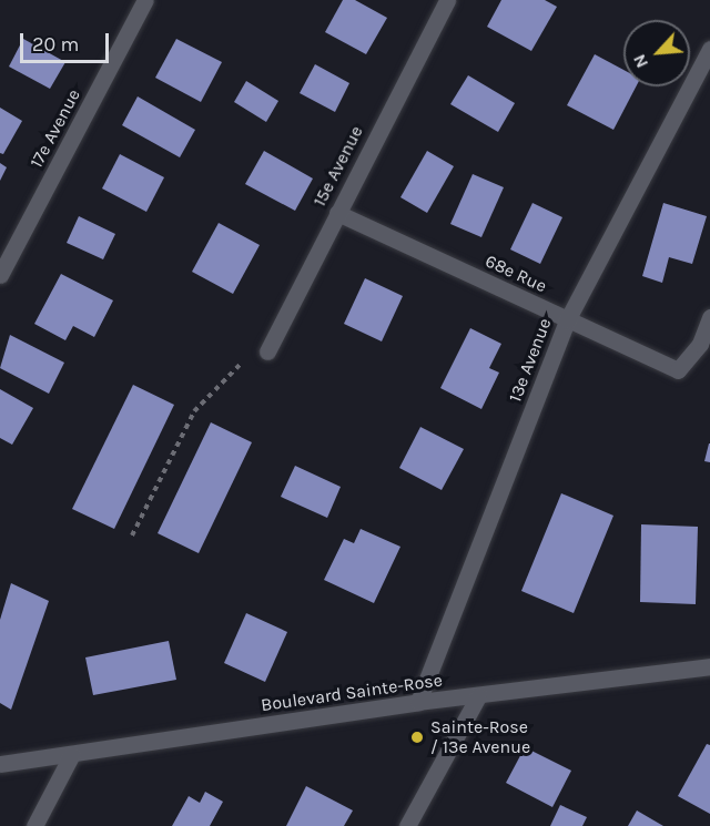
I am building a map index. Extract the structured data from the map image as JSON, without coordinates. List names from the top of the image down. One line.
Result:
{"streets":{"street":["17e Avenue","15e Avenue","68e Rue","13e Avenue","Boulevard Sainte-Rose"]},"crossings":[["15e Avenue","68e Rue"],["68e Rue","13e Avenue"],["13e Avenue","Boulevard Sainte-Rose"]],"places":["Sainte-Rose / 13e Avenue"],"scale_bar":"20 m","north":"bottom left"}
